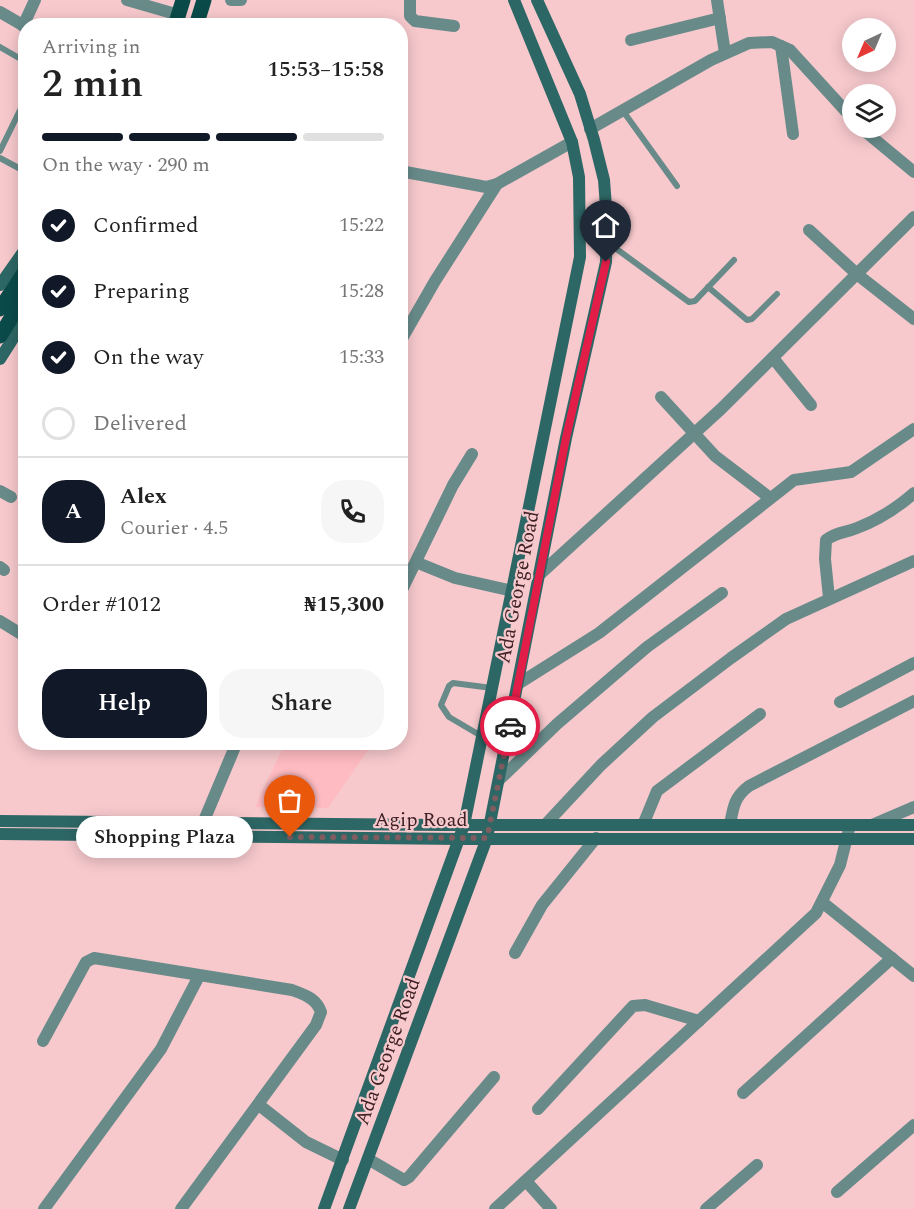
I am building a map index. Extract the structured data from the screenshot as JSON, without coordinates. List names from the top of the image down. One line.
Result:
{"streets":{"main road":["Ada George Road","Agip Road"]},"crossings":[["Ada George Road","Agip Road"]],"places":["Shopping Plaza"],"north":"bottom left","page":{"heading":["2 min","Arriving in","15:53–15:58"],"panel":["Alex","Courier · 4.5","Order #1012","₦15,300"],"bar":"On the way · 290 m","list":[["Confirmed","15:22"],["Preparing","15:28"],["On the way","15:33"],"Delivered"],"round":"A","buttons":["Help","Share"],"bubble":"Shopping Plaza"}}
